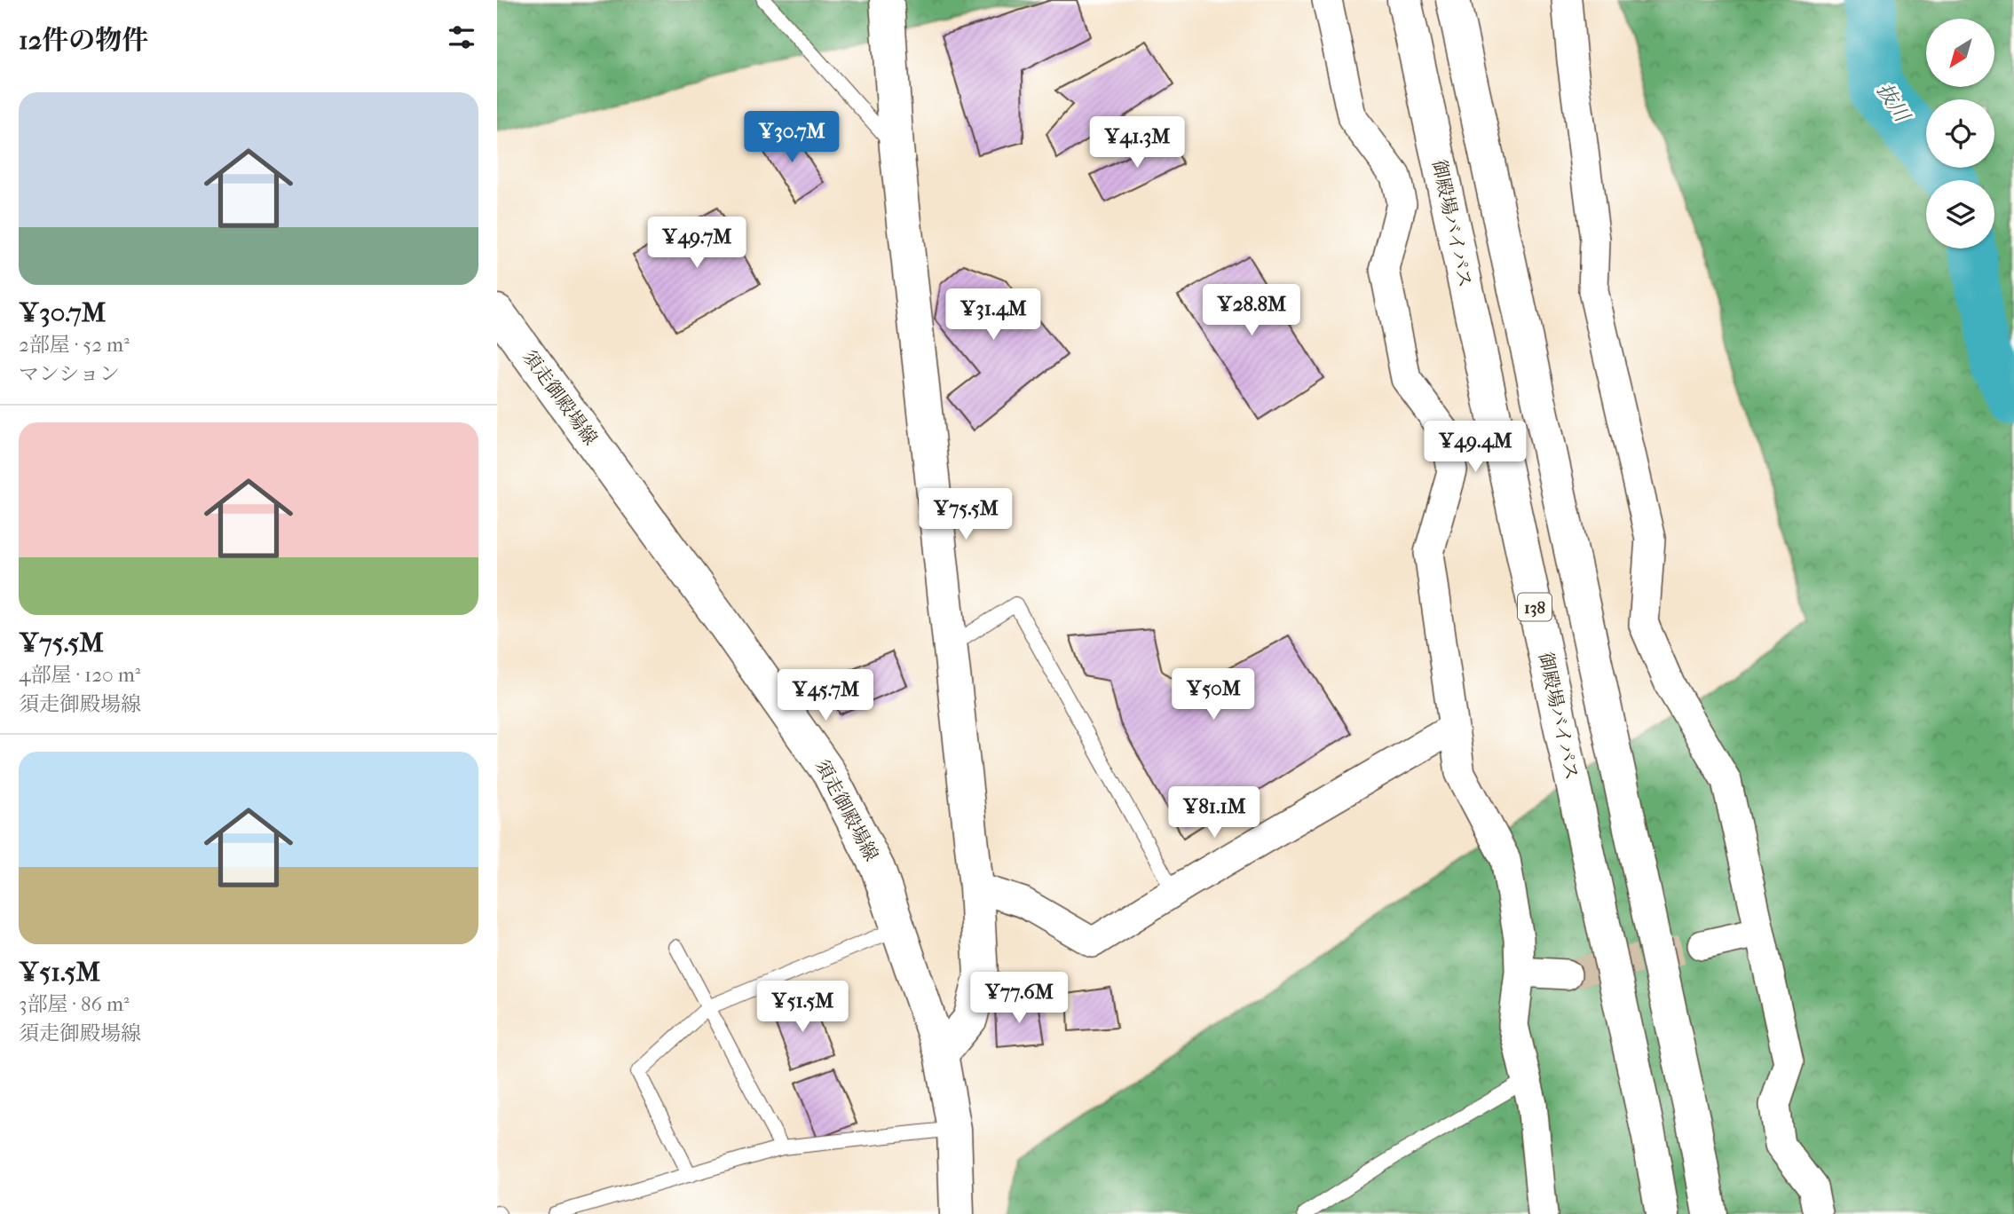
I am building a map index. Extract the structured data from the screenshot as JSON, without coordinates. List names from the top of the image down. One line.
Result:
{"streets":{"main road":["御殿場バイパス","須走御殿場線","138"]},"water":["抜川"],"north":"bottom left","page":{"heading":"12件の物件","list":[{"name":"¥30.7M","note":"2部屋 · 52 m² · マンション"},{"name":"¥75.5M","note":"4部屋 · 120 m² · 須走御殿場線"},{"name":"¥51.5M","note":"3部屋 · 86 m² · 須走御殿場線"}],"price":["¥30.7M","¥41.3M","¥49.7M","¥28.8M","¥31.4M","¥49.4M","¥75.5M","¥50M","¥45.7M","¥81.1M","¥77.6M","¥51.5M"]}}
